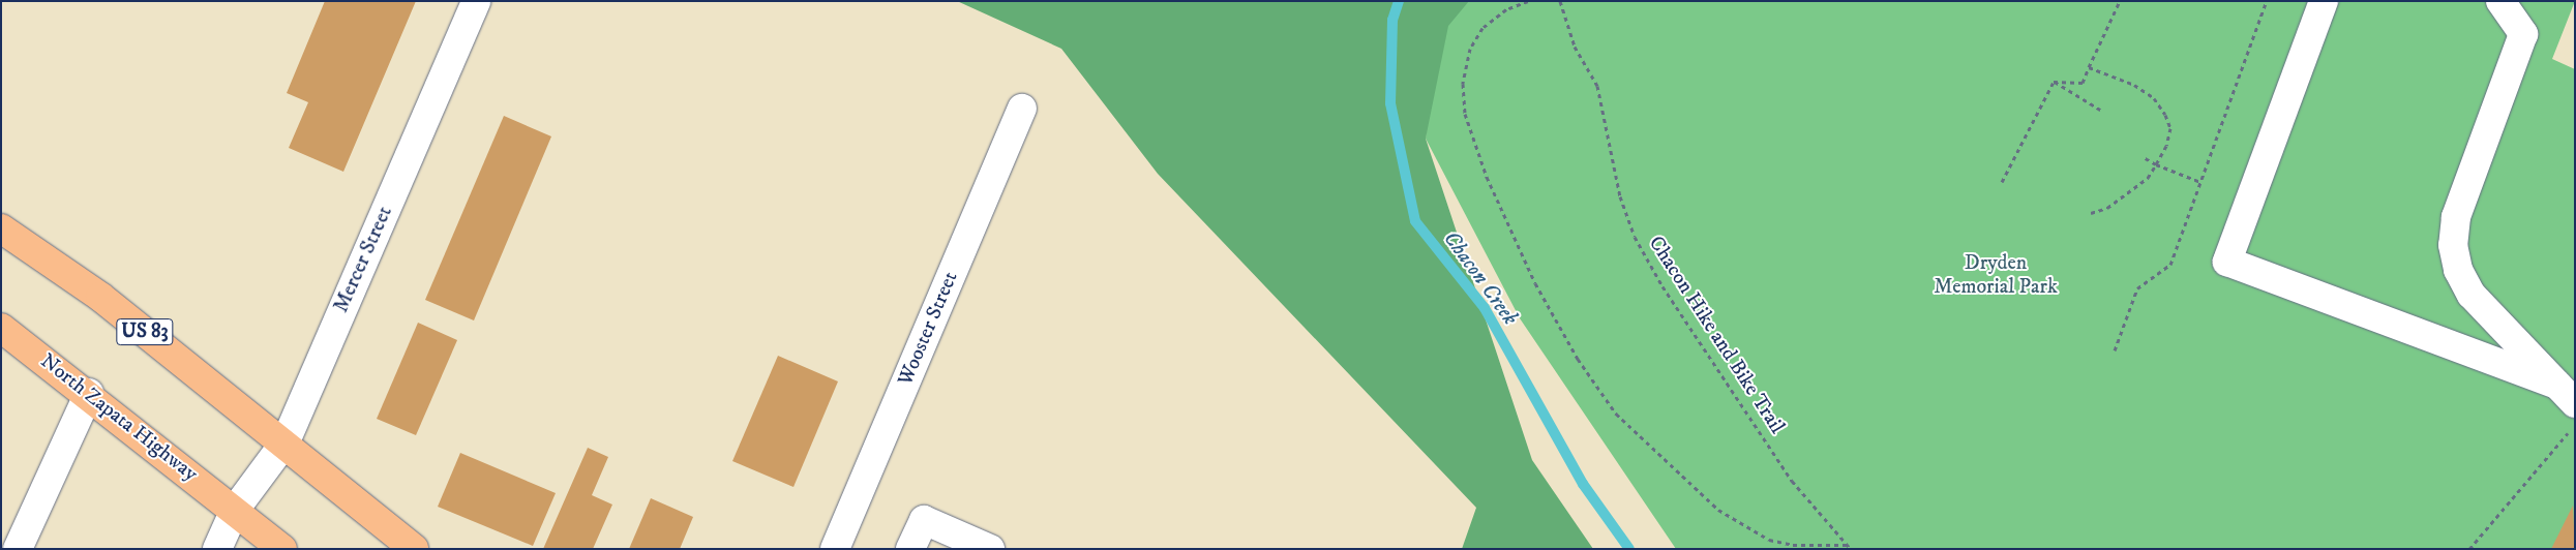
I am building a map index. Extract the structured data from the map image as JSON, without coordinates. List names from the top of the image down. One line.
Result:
{"streets":{"main road":["US 83","North Zapata Highway"],"street":["Mercer Street","Wooster Street"],"path":["Chacon Hike and Bike Trail"]},"crossings":[["Mercer Street","US 83"],["Mercer Street","North Zapata Highway"]],"water":["Chacon Creek"],"parks":["Dryden Memorial Park"]}
